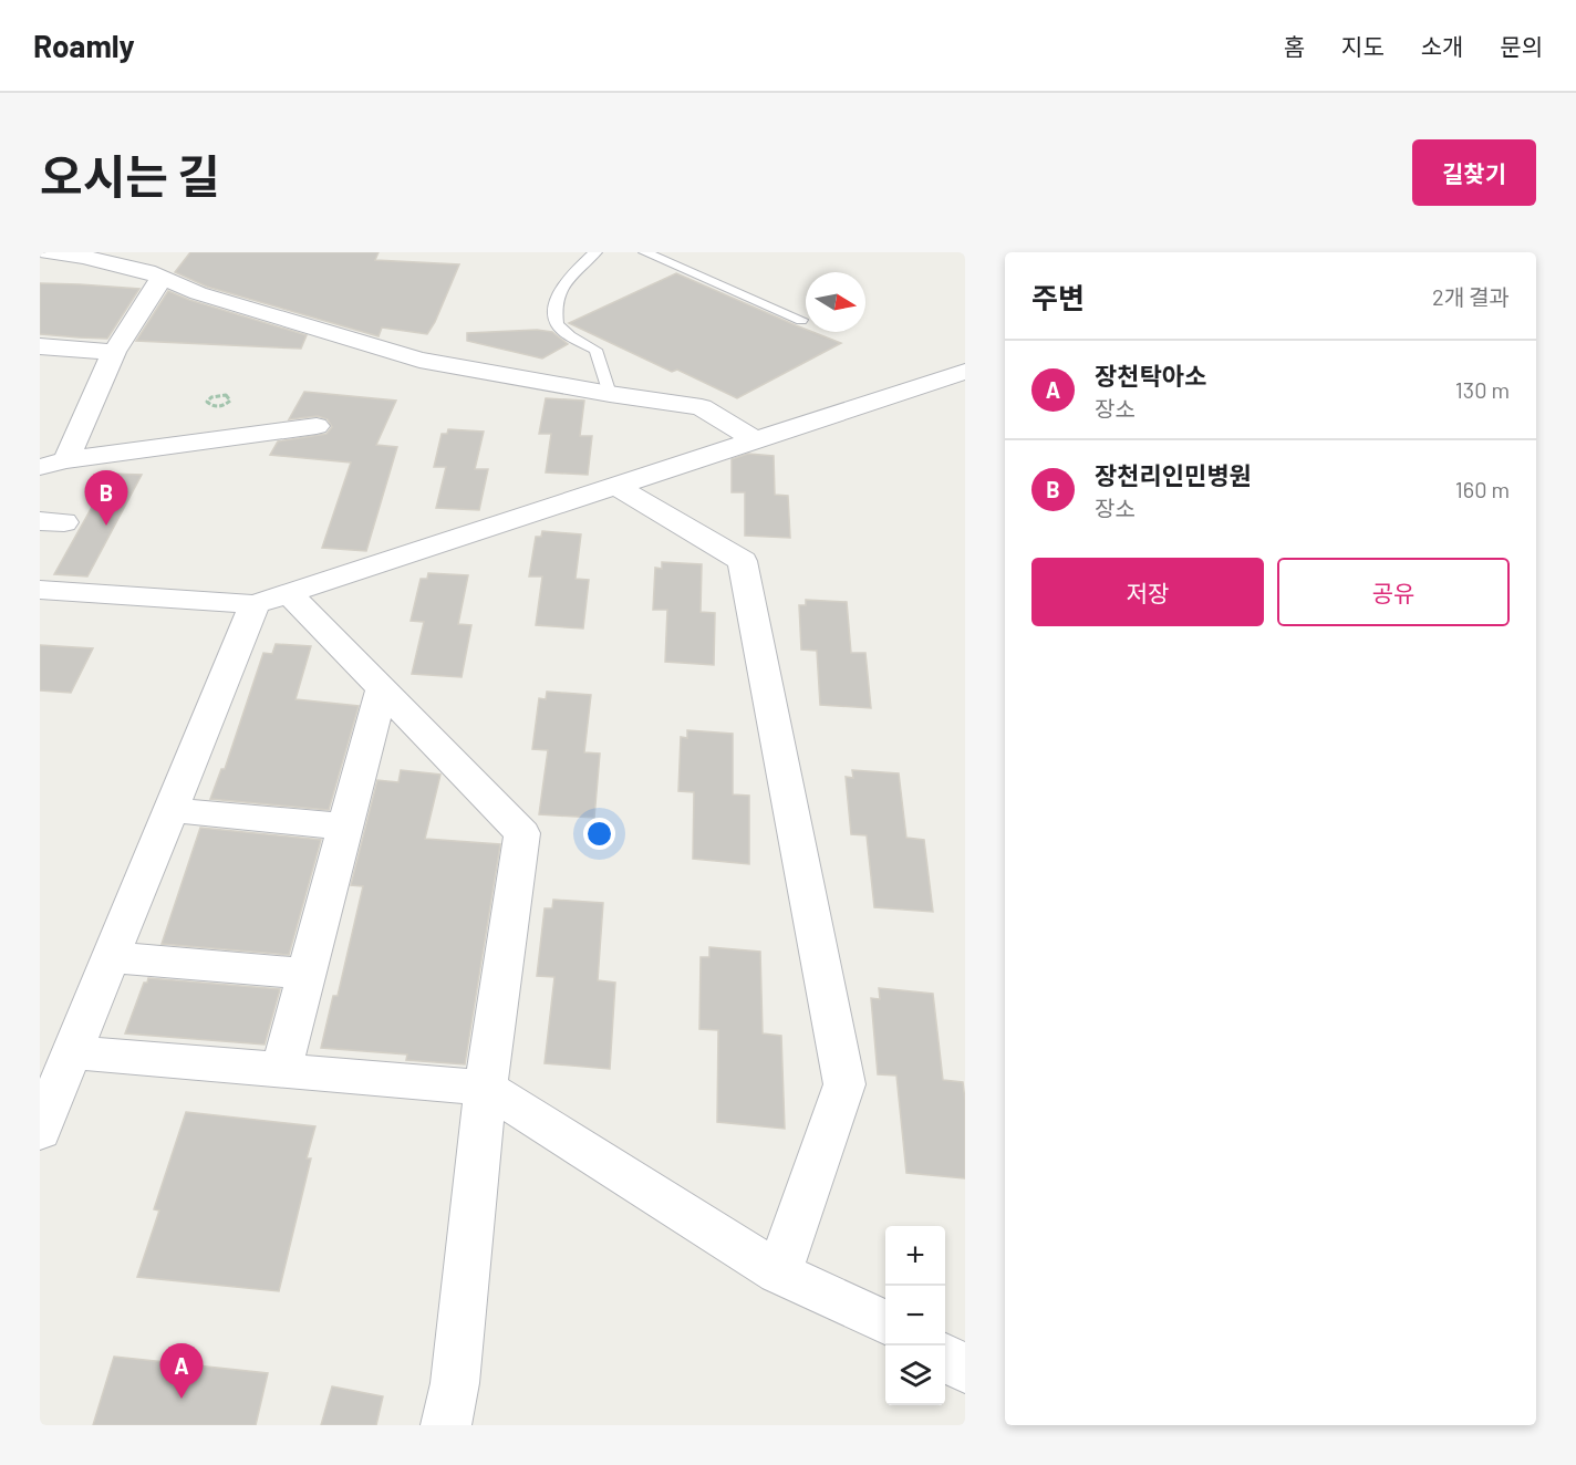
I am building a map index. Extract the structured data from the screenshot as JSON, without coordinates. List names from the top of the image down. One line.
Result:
{"north":"right","page":{"header":"Roamly","nav":["홈","지도","소개","문의"],"title":"오시는 길","buttons":["길찾기",["저장","공유"]],"heading":["주변","2개 결과"],"list":[{"mark":"A","name":"장천탁아소","note":"장소","value":"130 m"},{"mark":"B","name":"장천리인민병원","note":"장소","value":"160 m"}],"pins":["B","A"],"map_buttons":["+","−"]}}
